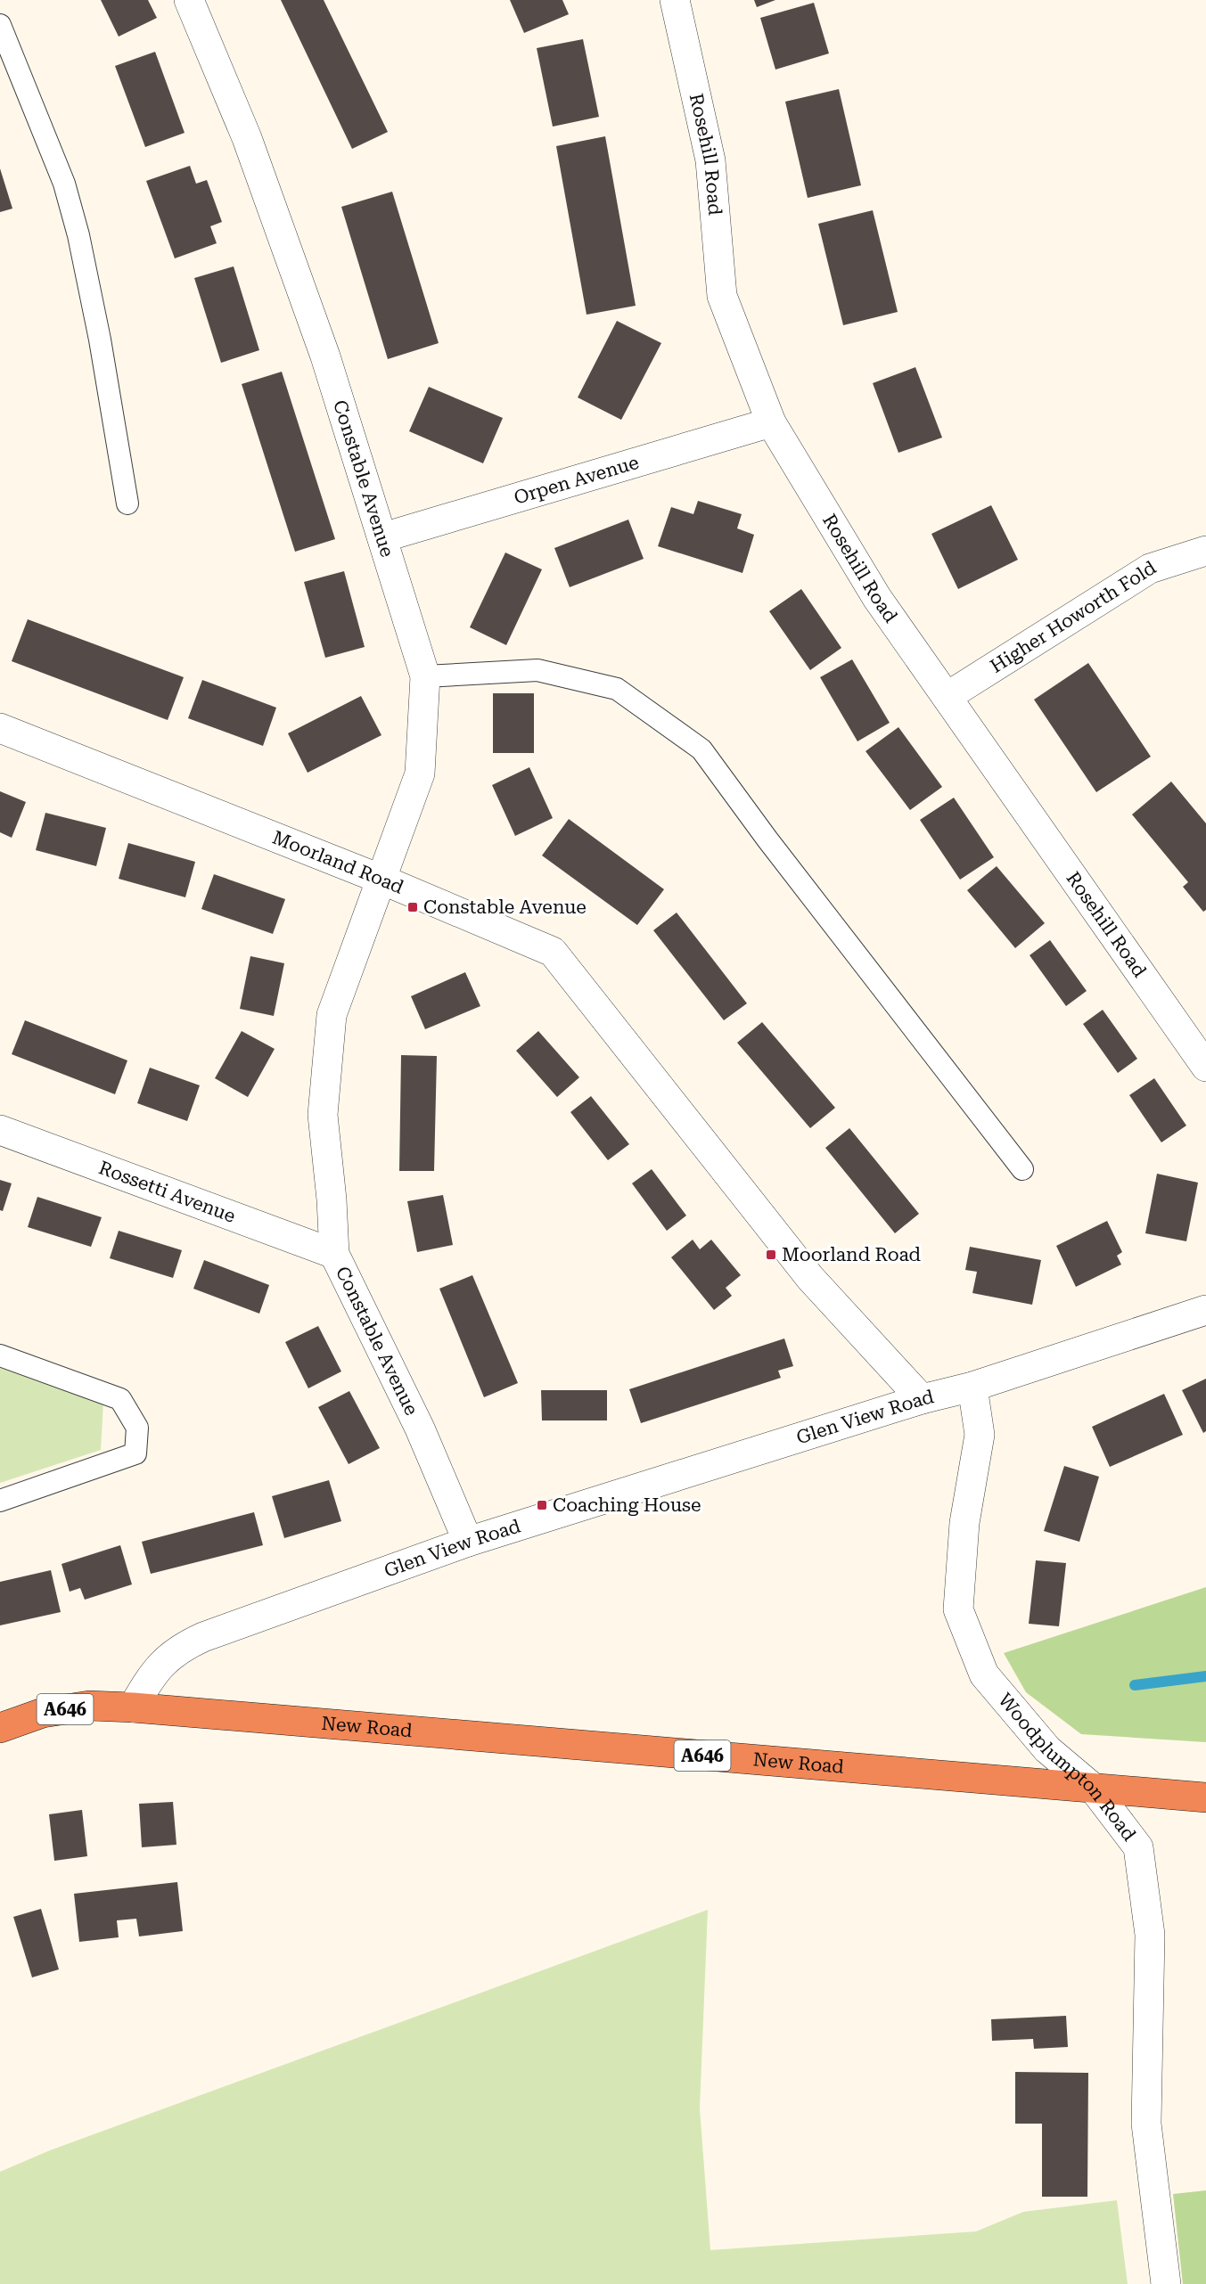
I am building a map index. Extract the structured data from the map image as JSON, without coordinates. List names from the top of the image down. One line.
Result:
{"streets":{"highway":["A646","New Road"],"street":["Rosehill Road","Constable Avenue","Orpen Avenue","Higher Howorth Fold","Moorland Road","Rossetti Avenue","Glen View Road","Woodplumpton Road"]},"crossings":[["Rosehill Road","Orpen Avenue"],["Rosehill Road","Higher Howorth Fold"],["Constable Avenue","Orpen Avenue"],["Constable Avenue","Moorland Road"],["Constable Avenue","Rossetti Avenue"],["Constable Avenue","Glen View Road"],["Moorland Road","Glen View Road"],["Glen View Road","A646"],["Glen View Road","New Road"],["Glen View Road","Woodplumpton Road"],["A646","New Road"],["New Road","Woodplumpton Road"]],"places":{"transit":["Constable Avenue","Moorland Road","Coaching House"]}}
